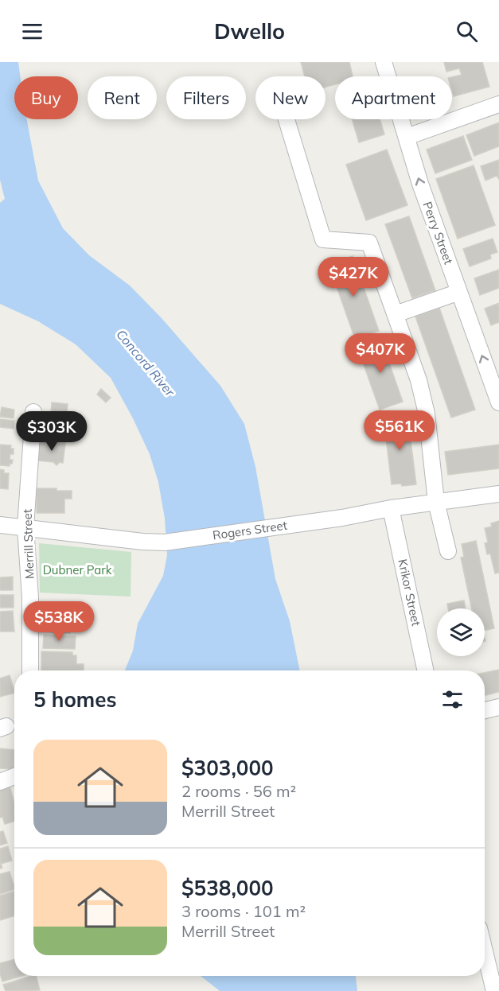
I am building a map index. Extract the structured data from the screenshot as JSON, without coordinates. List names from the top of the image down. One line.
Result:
{"streets":{"street":["Perry Street","Rogers Street","Merrill Street","Krikor Street"]},"crossings":[["Rogers Street","Merrill Street"],["Rogers Street","Krikor Street"]],"water":["Concord River"],"parks":["Dubner Park"],"page":{"header":"Dwello","chip":["Buy","Rent","Filters","New","Apartment"],"price":["$427K","$407K","$561K","$303K","$538K"],"heading":"5 homes","list":[{"name":"$303,000","note":"2 rooms · 56 m² · Merrill Street"},{"name":"$538,000","note":"3 rooms · 101 m² · Merrill Street"}]}}
